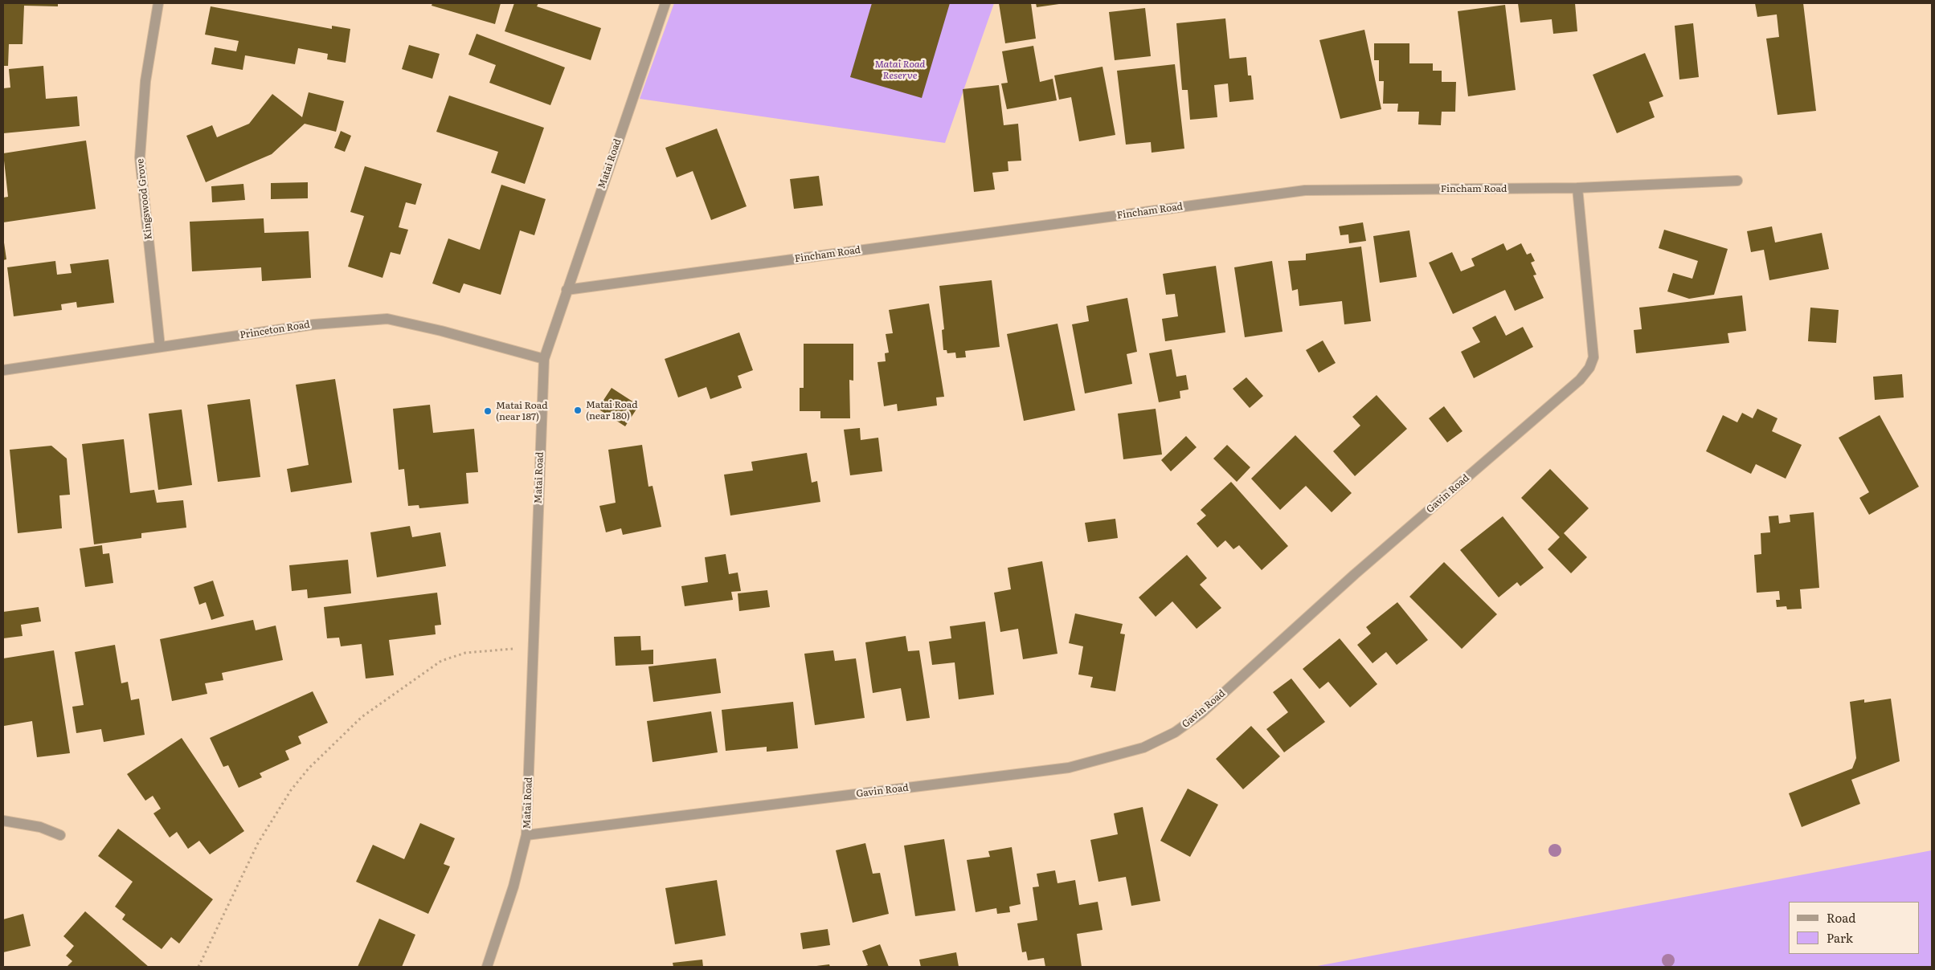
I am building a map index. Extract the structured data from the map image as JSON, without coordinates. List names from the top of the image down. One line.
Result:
{"streets":{"street":["Matai Road","Fincham Road","Kingswood Grove","Princeton Road","Gavin Road"]},"crossings":[["Matai Road","Fincham Road"],["Matai Road","Princeton Road"],["Matai Road","Gavin Road"],["Fincham Road","Gavin Road"],["Kingswood Grove","Princeton Road"]],"parks":["Matai Road Reserve"],"places":["Matai Road (near 180)","Matai Road (near 187)"],"legend":["Road","Park"]}
